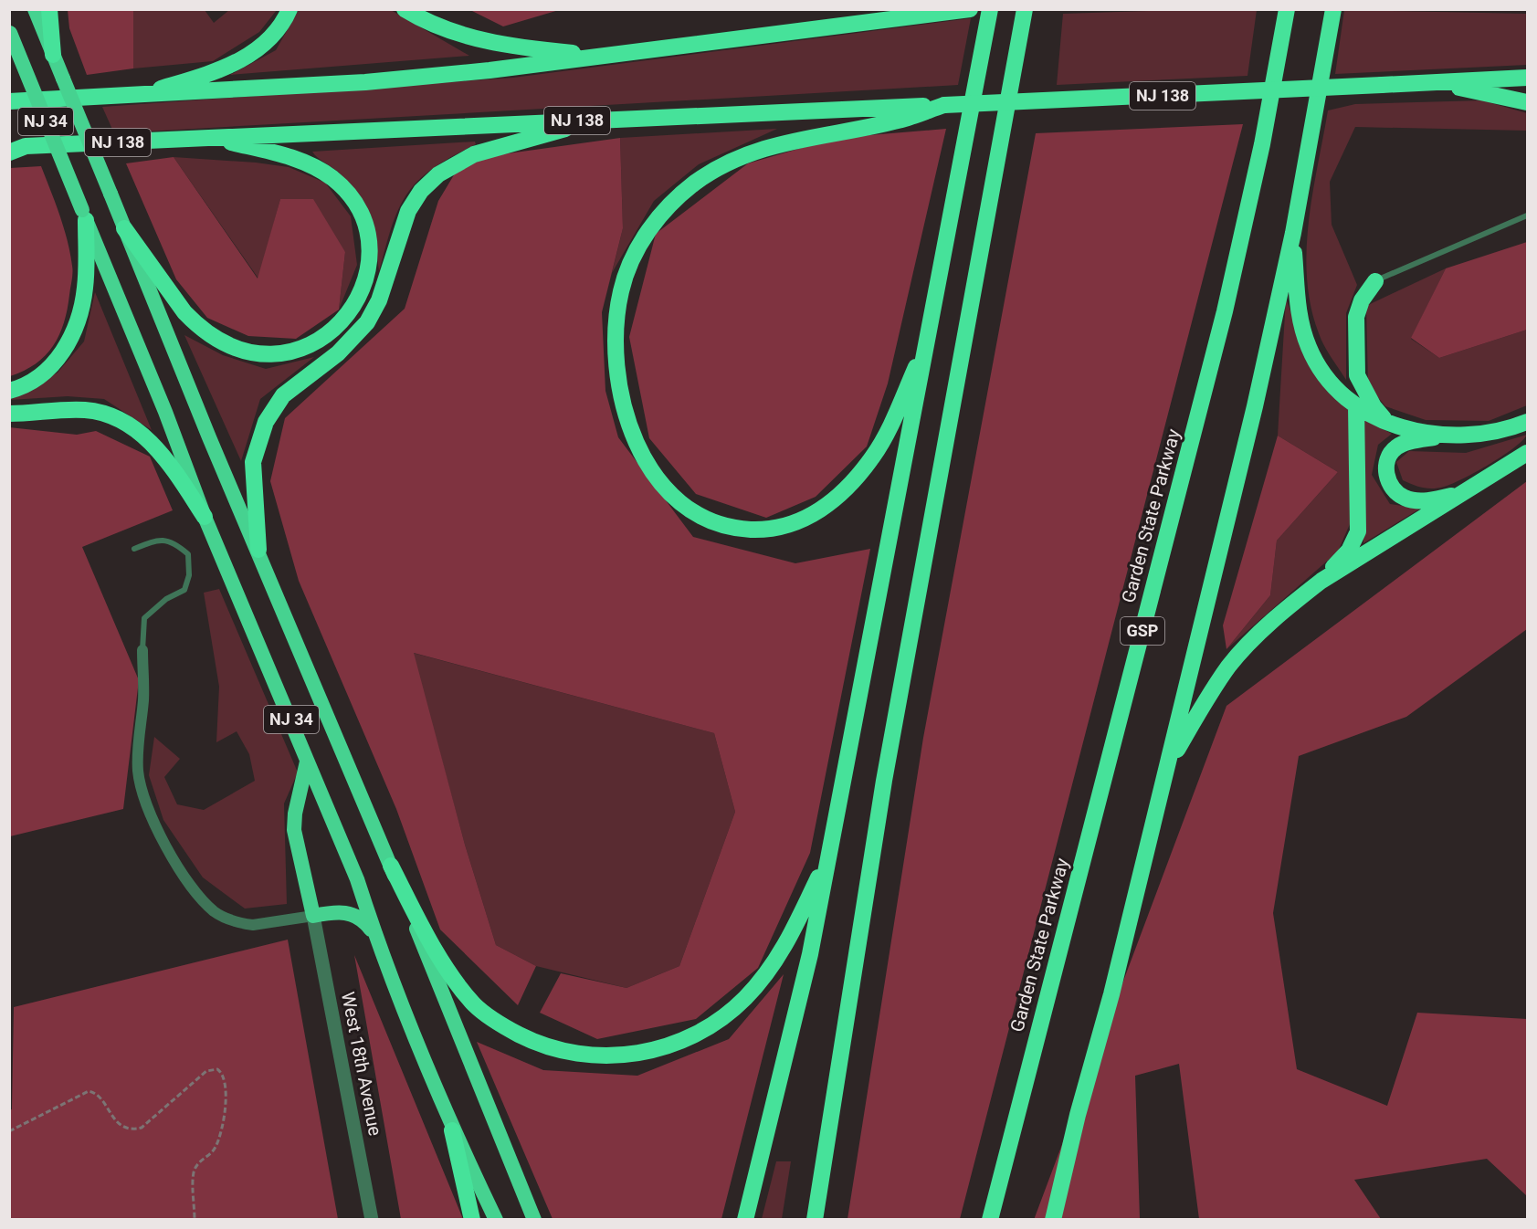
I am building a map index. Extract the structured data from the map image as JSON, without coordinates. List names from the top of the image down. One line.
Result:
{"streets":{"highway":["NJ 138","NJ 34","Garden State Parkway","GSP"],"street":["West 18th Avenue"]}}
